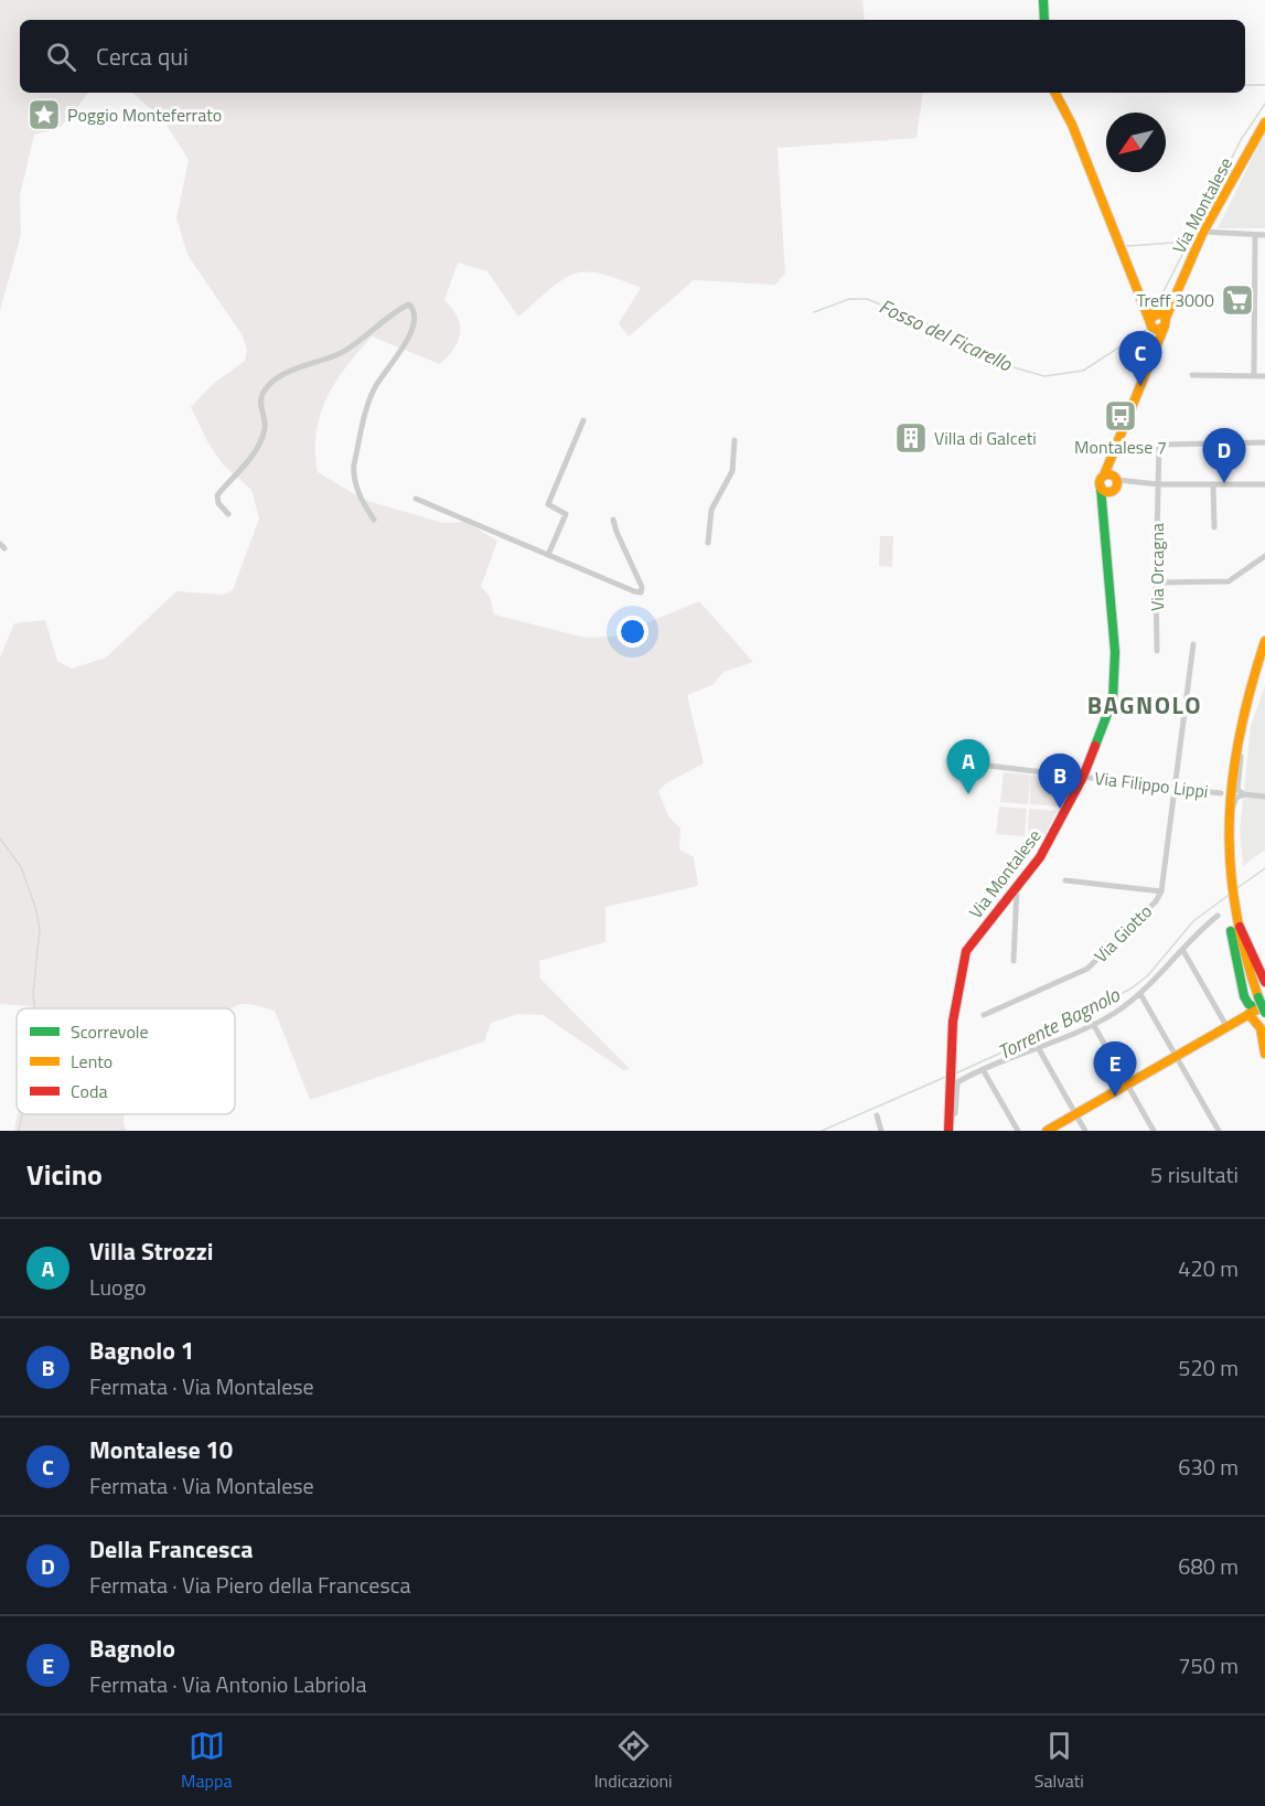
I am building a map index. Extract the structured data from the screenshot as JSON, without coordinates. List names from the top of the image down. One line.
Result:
{"streets":{"street":["Via Montalese","Via Orcagna","Via Filippo Lippi","Via Giotto"]},"crossings":[["Via Montalese","Via Filippo Lippi"],["Via Filippo Lippi","Via Giotto"]],"districts":["BAGNOLO"],"water":["Fosso del Ficarello","Torrente Bagnolo"],"places":{"place":["Poggio Monteferrato"],"supermarket":["Treff 3000"],"bus stop":["Montalese 7"],"building":["Villa di Galceti"]},"legend":["Scorrevole","Lento","Coda"],"north":"bottom left","page":{"search":"Cerca qui","pins":["C","D","A","B","E"],"heading":["Vicino","5 risultati"],"list":[{"mark":"A","name":"Villa Strozzi","note":"Luogo","value":"420 m"},{"mark":"B","name":"Bagnolo 1","note":"Fermata · Via Montalese","value":"520 m"},{"mark":"C","name":"Montalese 10","note":"Fermata · Via Montalese","value":"630 m"},{"mark":"D","name":"Della Francesca","note":"Fermata · Via Piero della Francesca","value":"680 m"},{"mark":"E","name":"Bagnolo","note":"Fermata · Via Antonio Labriola","value":"750 m"}],"nav":["Mappa","Indicazioni","Salvati"]}}
